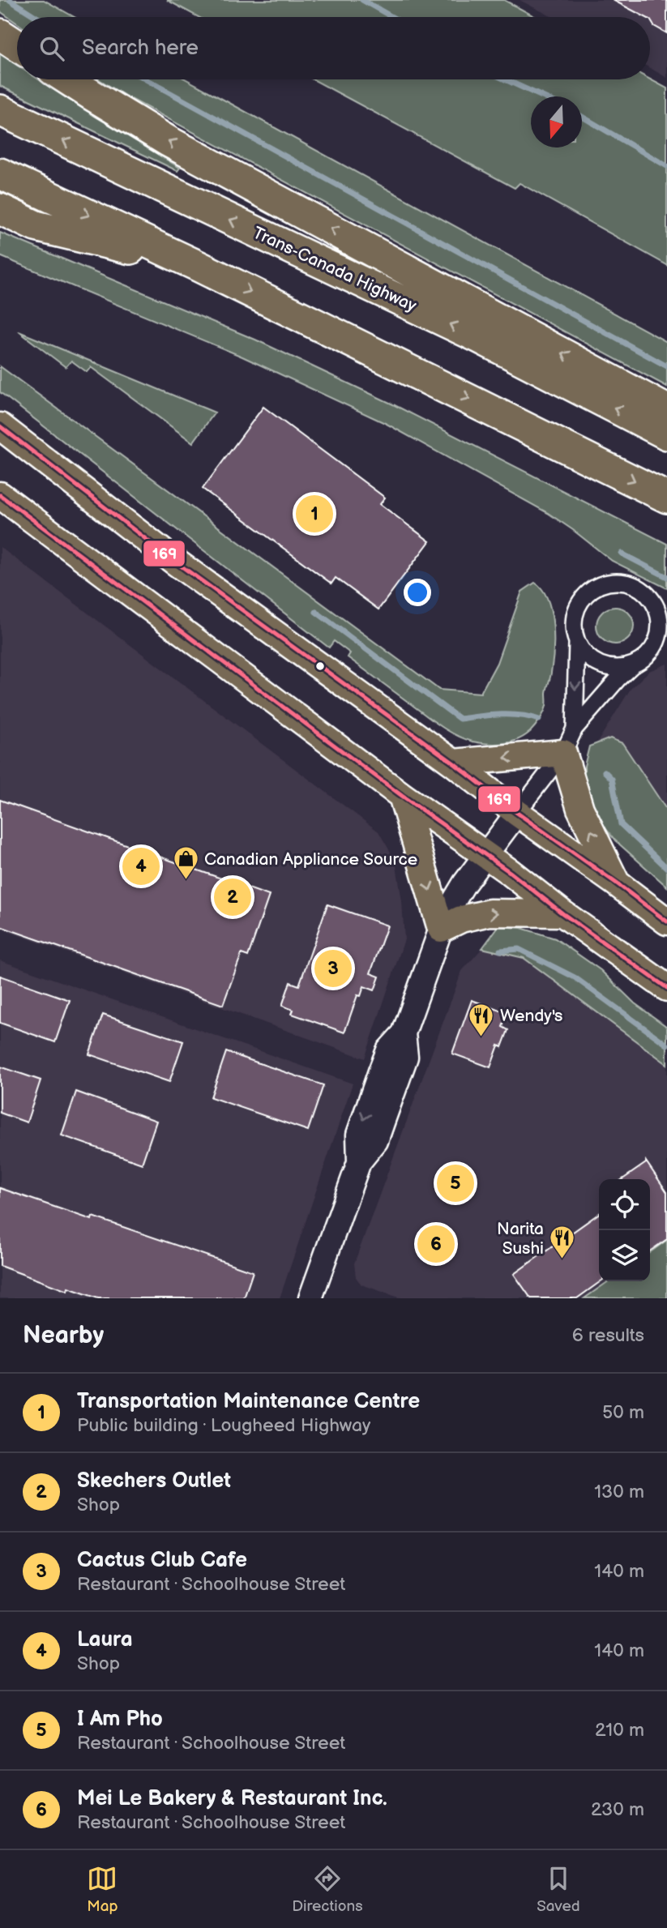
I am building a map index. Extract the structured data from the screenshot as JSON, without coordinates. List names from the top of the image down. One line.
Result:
{"streets":{"highway":["Trans-Canada Highway"]},"places":{"shop":["Canadian Appliance Source"],"restaurant":["Wendy's","Narita Sushi"]},"lines":["transit line 169"],"north":"bottom","page":{"search":"Search here","pins":["1","4","2","3","5","6"],"heading":["Nearby","6 results"],"list":[{"mark":"1","name":"Transportation Maintenance Centre","note":"Public building · Lougheed Highway","value":"50 m"},{"mark":"2","name":"Skechers Outlet","note":"Shop","value":"130 m"},{"mark":"3","name":"Cactus Club Cafe","note":"Restaurant · Schoolhouse Street","value":"140 m"},{"mark":"4","name":"Laura","note":"Shop","value":"140 m"},{"mark":"5","name":"I Am Pho","note":"Restaurant · Schoolhouse Street","value":"210 m"},{"mark":"6","name":"Mei Le Bakery & Restaurant Inc.","note":"Restaurant · Schoolhouse Street","value":"230 m"}],"nav":["Map","Directions","Saved"]}}
